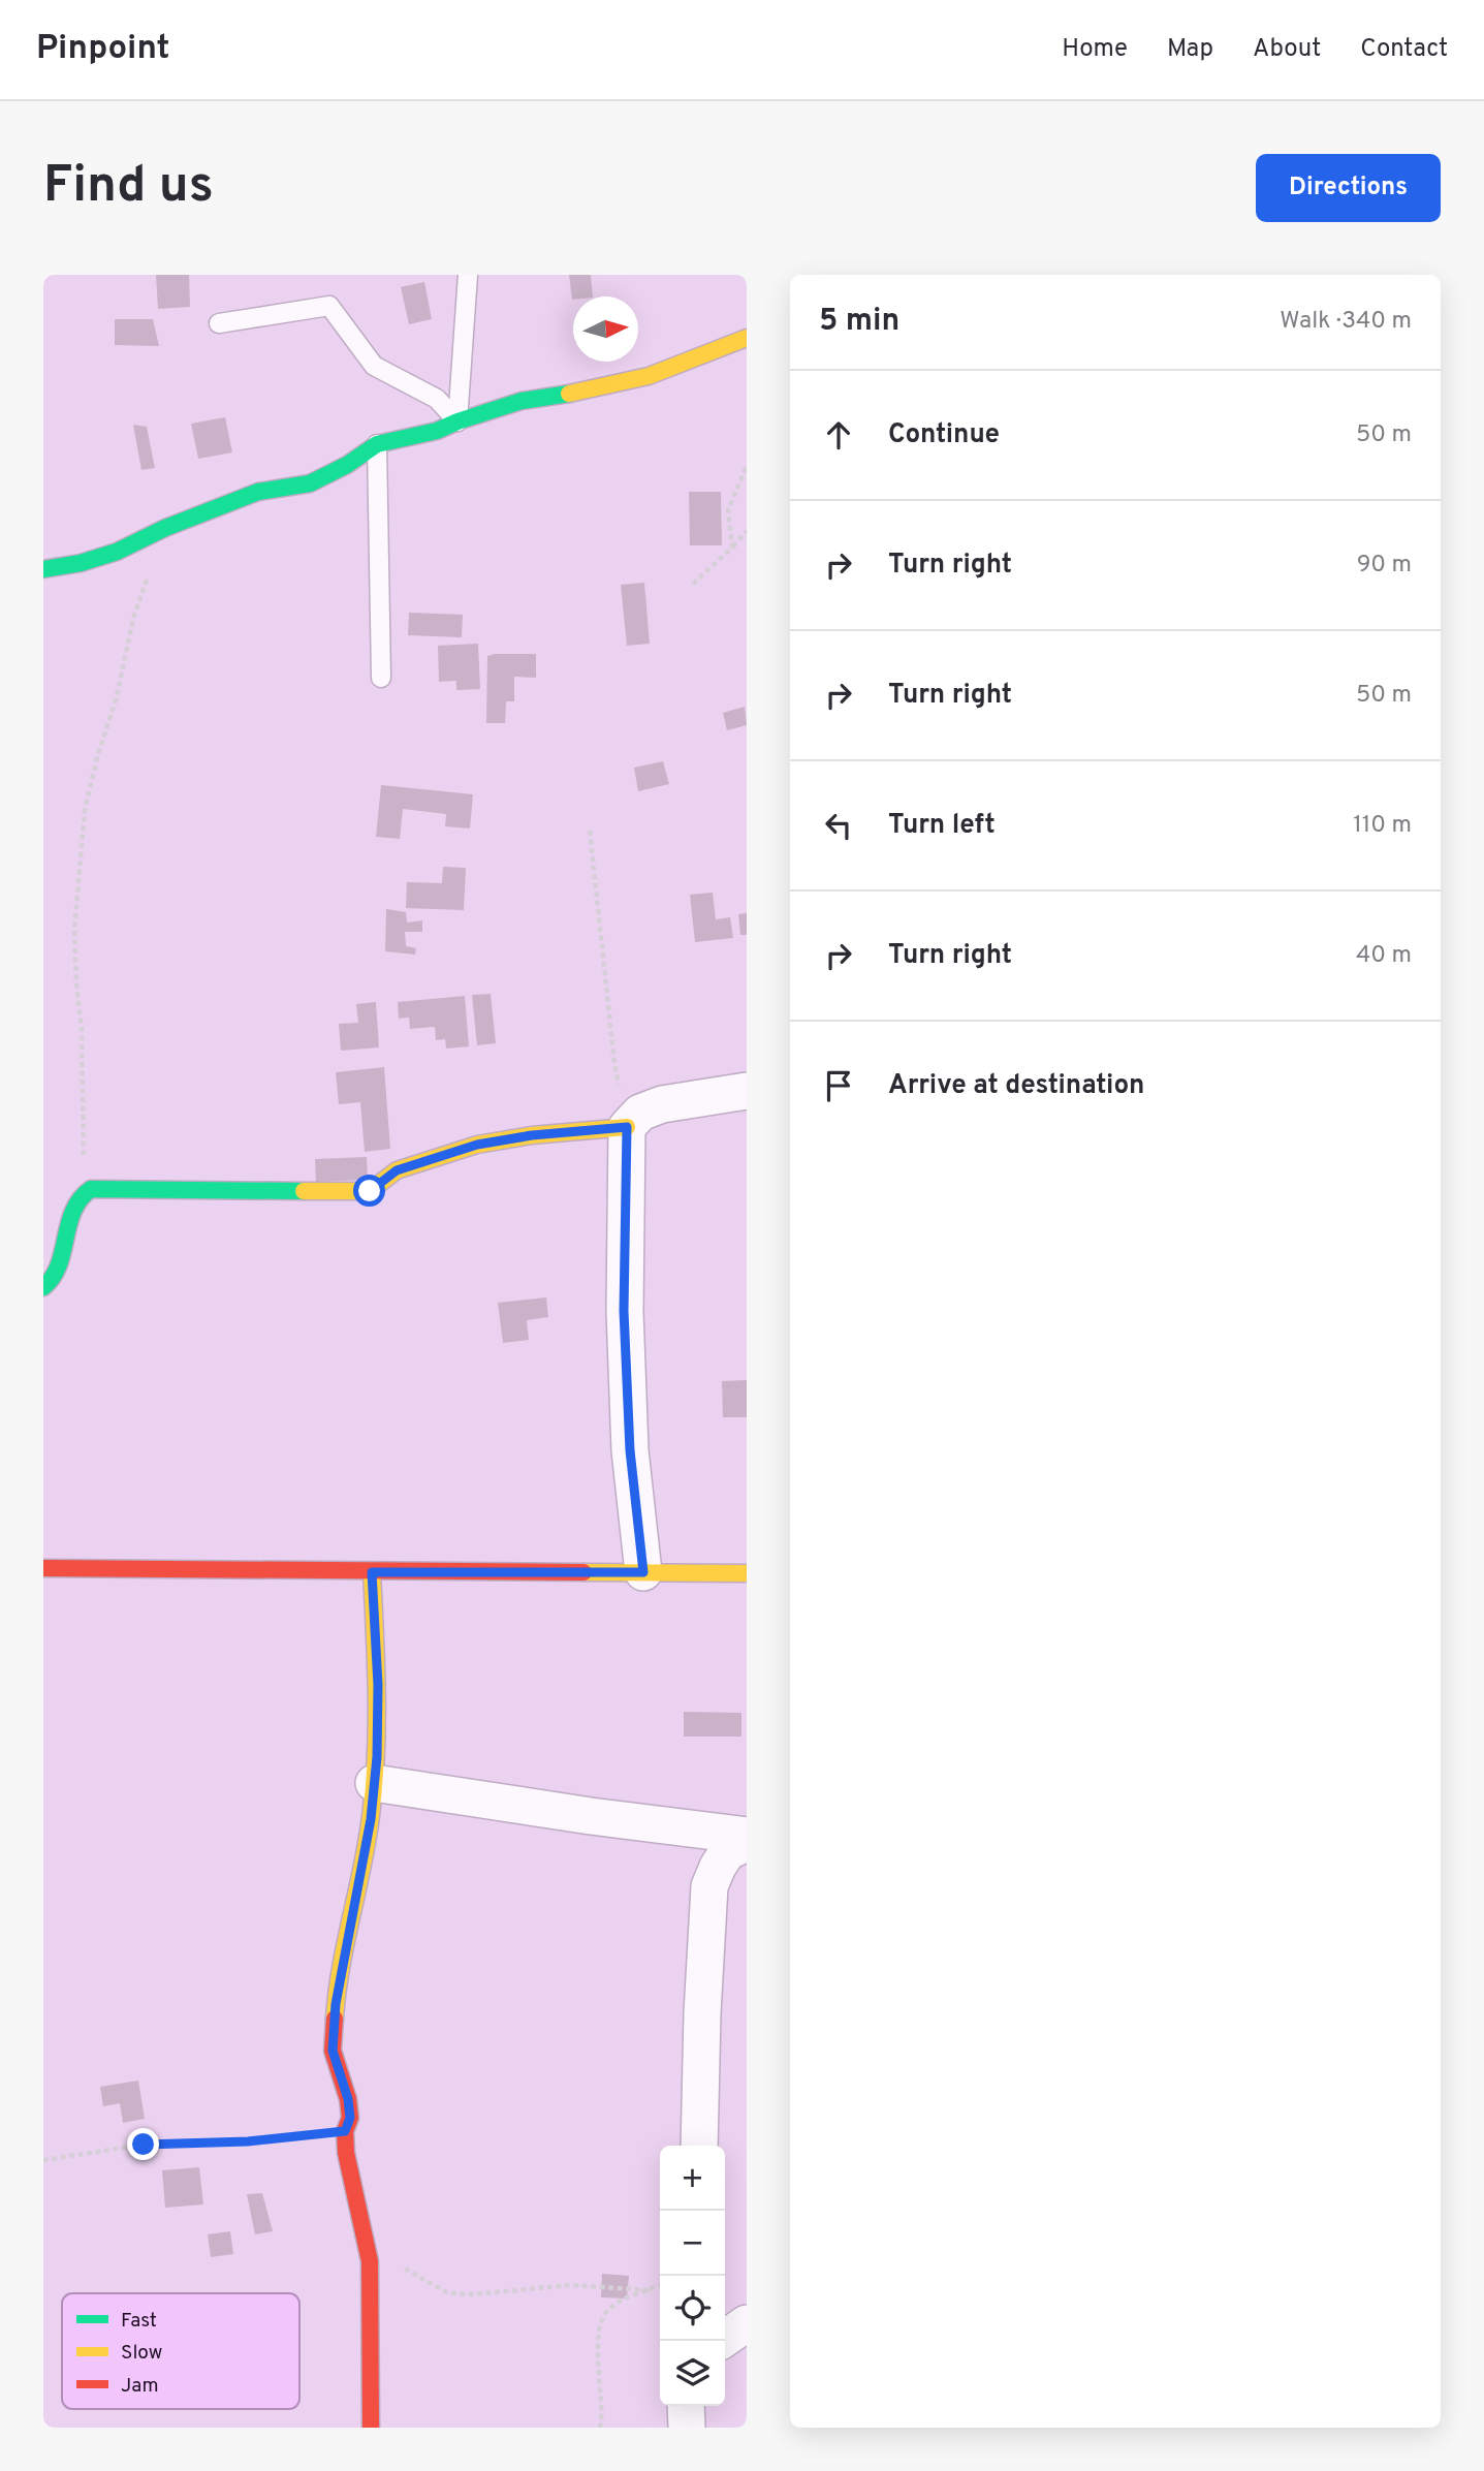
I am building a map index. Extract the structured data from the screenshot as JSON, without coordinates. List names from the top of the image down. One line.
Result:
{"legend":["Fast","Slow","Jam"],"north":"right","page":{"header":"Pinpoint","nav":["Home","Map","About","Contact"],"buttons":"Directions","title":"Find us","heading":["5 min","Walk · 340 m"],"list":[["Continue","50 m"],["Turn right","90 m"],["Turn right","50 m"],["Turn left","110 m"],["Turn right","40 m"],"Arrive at destination"],"map_buttons":["+","−"]}}
